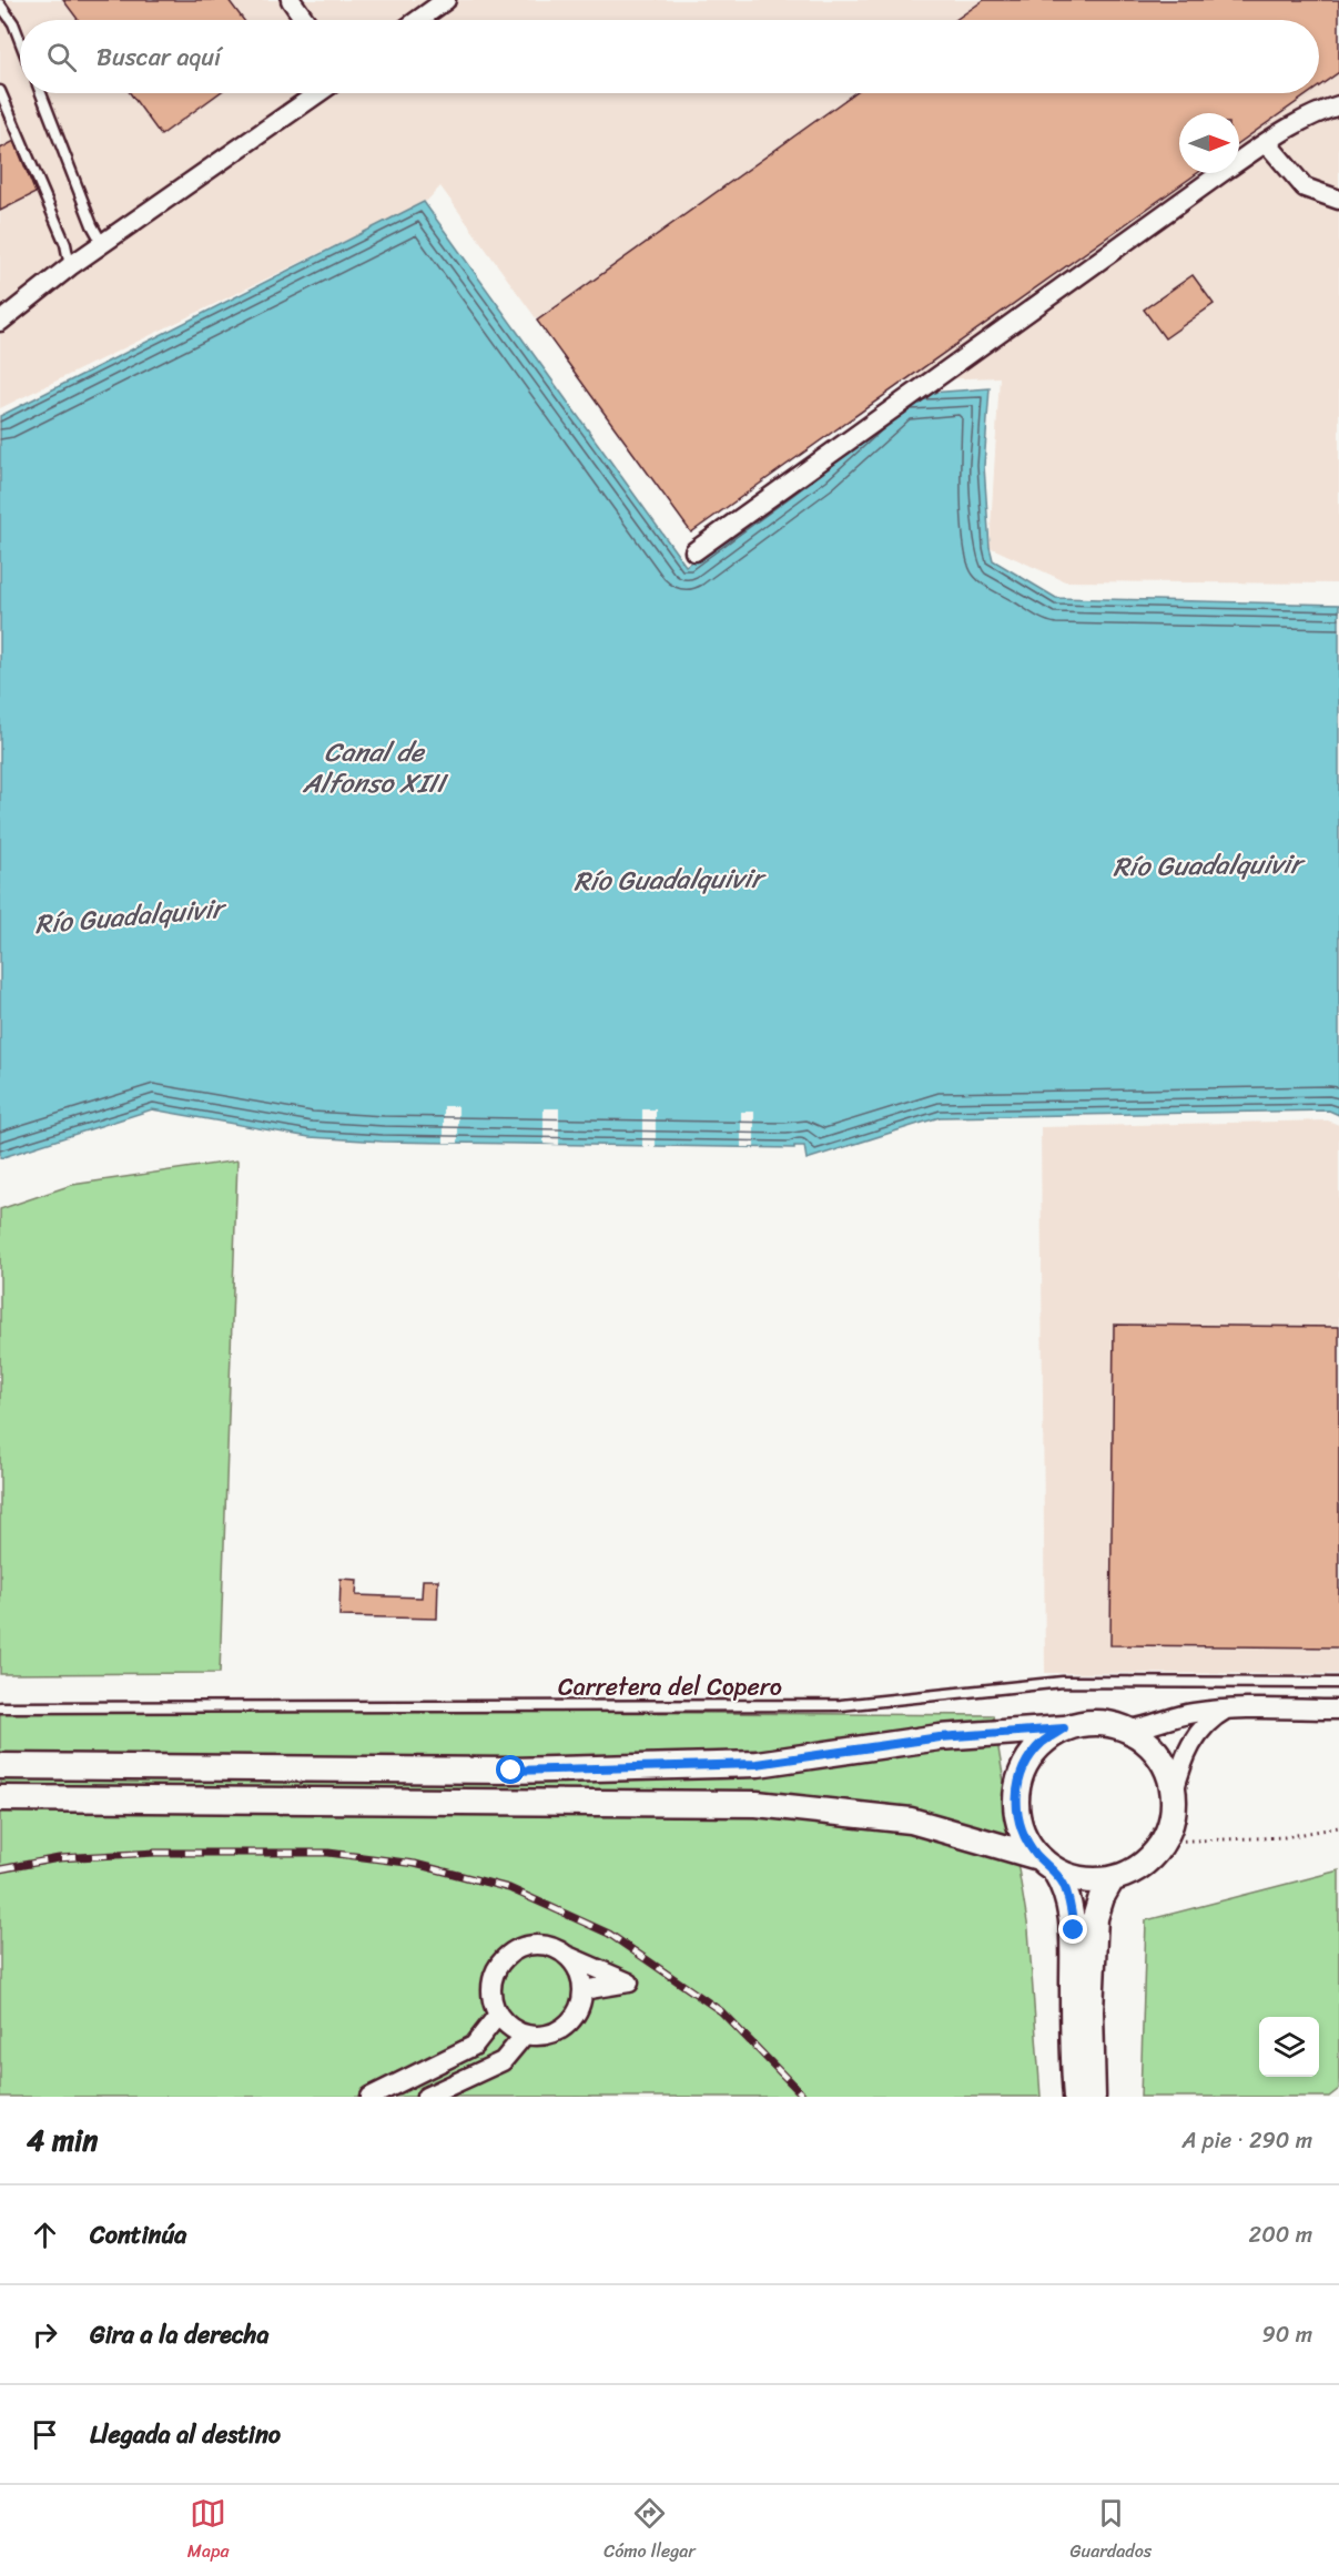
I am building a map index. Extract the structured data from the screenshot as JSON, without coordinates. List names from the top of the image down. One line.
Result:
{"streets":{"lane":["Carretera del Copero"]},"water":["Canal de Alfonso XIII","Río Guadalquivir"],"north":"right","page":{"search":"Buscar aquí","heading":["4 min","A pie · 290 m"],"list":[["Continúa","200 m"],["Gira a la derecha","90 m"],"Llegada al destino"],"nav":["Mapa","Cómo llegar","Guardados"]}}
